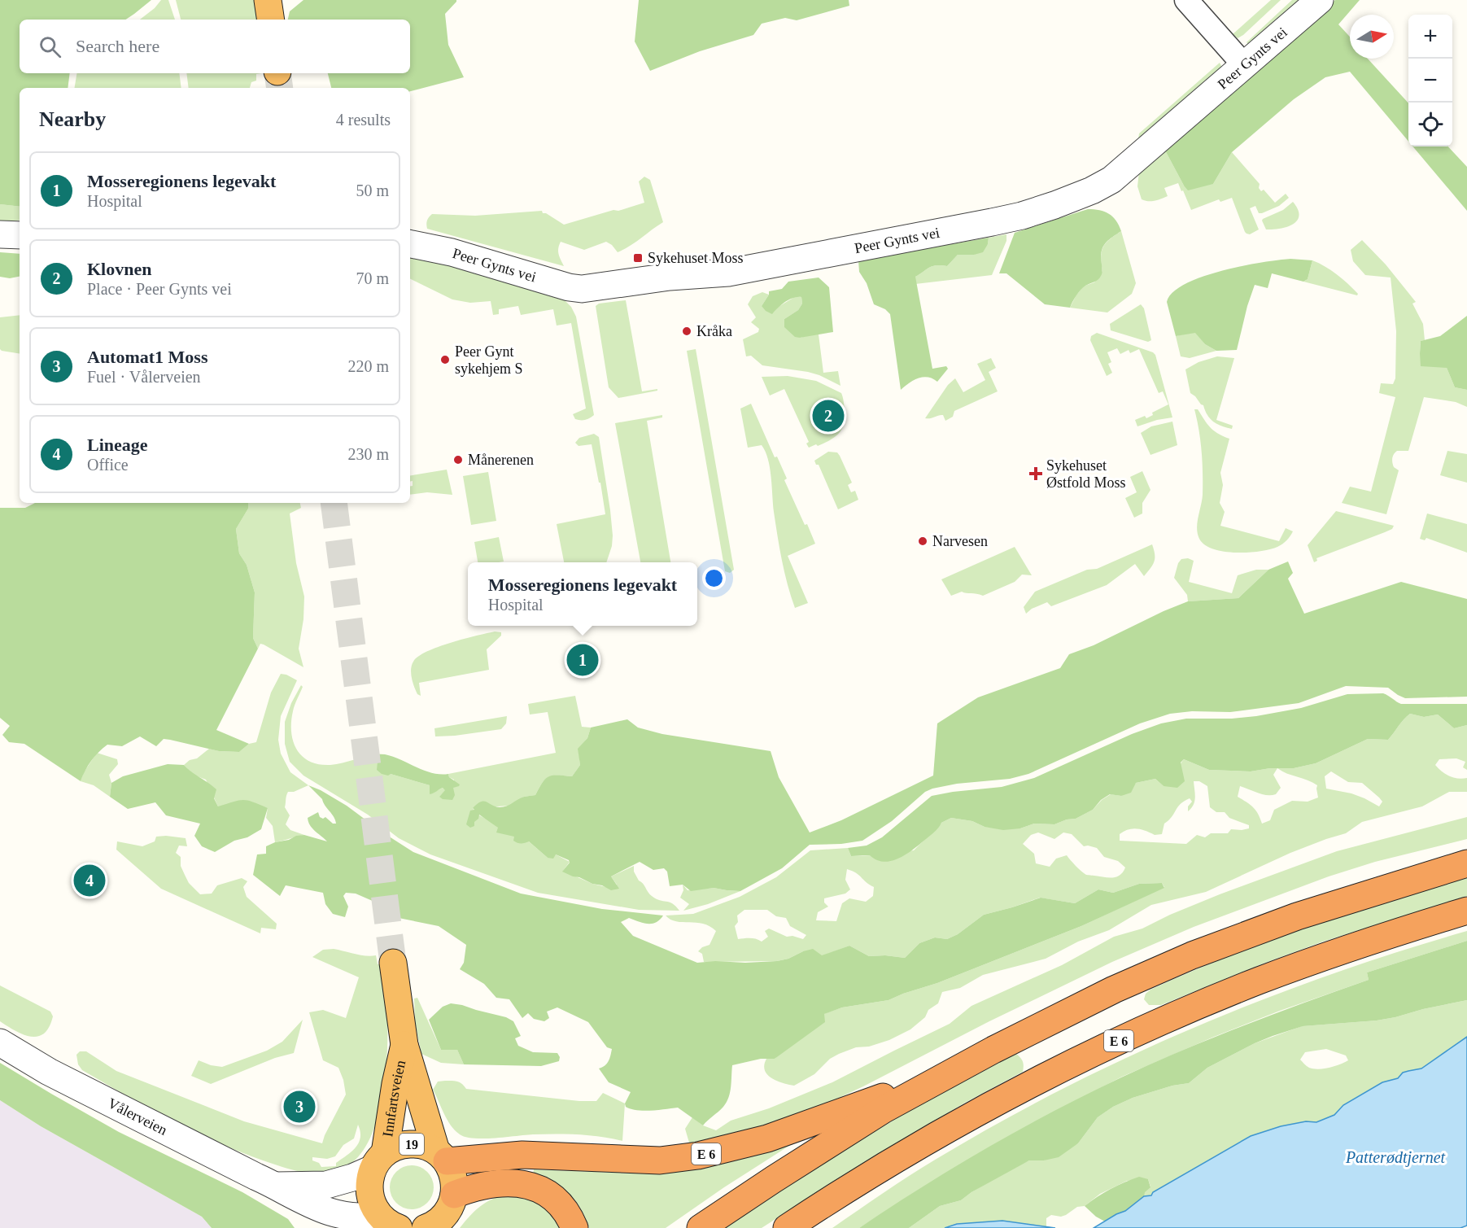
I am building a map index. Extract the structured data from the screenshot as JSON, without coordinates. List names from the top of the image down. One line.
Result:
{"streets":{"highway":["E 6","Innfartsveien","19"],"street":["Peer Gynts vei","Vålerveien"]},"crossings":[["E 6","Innfartsveien"],["E 6","19"],["Innfartsveien","Vålerveien"],["Innfartsveien","19"],["Vålerveien","19"]],"water":["Patterødtjernet"],"places":{"transit":["Sykehuset Moss"],"other":["Kråka","Peer Gynt sykehjem S","Månerenen","Narvesen"],"health":["Sykehuset Østfold Moss"]},"north":"right","page":{"map_buttons":["+","−"],"search":"Search here","heading":["Nearby","4 results"],"list":[{"mark":"1","name":"Mosseregionens legevakt","note":"Hospital","value":"50 m"},{"mark":"2","name":"Klovnen","note":"Place · Peer Gynts vei","value":"70 m"},{"mark":"3","name":"Automat1 Moss","note":"Fuel · Vålerveien","value":"220 m"},{"mark":"4","name":"Lineage","note":"Office","value":"230 m"}],"pins":["2","1","4","3"],"popup":["Mosseregionens legevakt","Hospital"]}}
